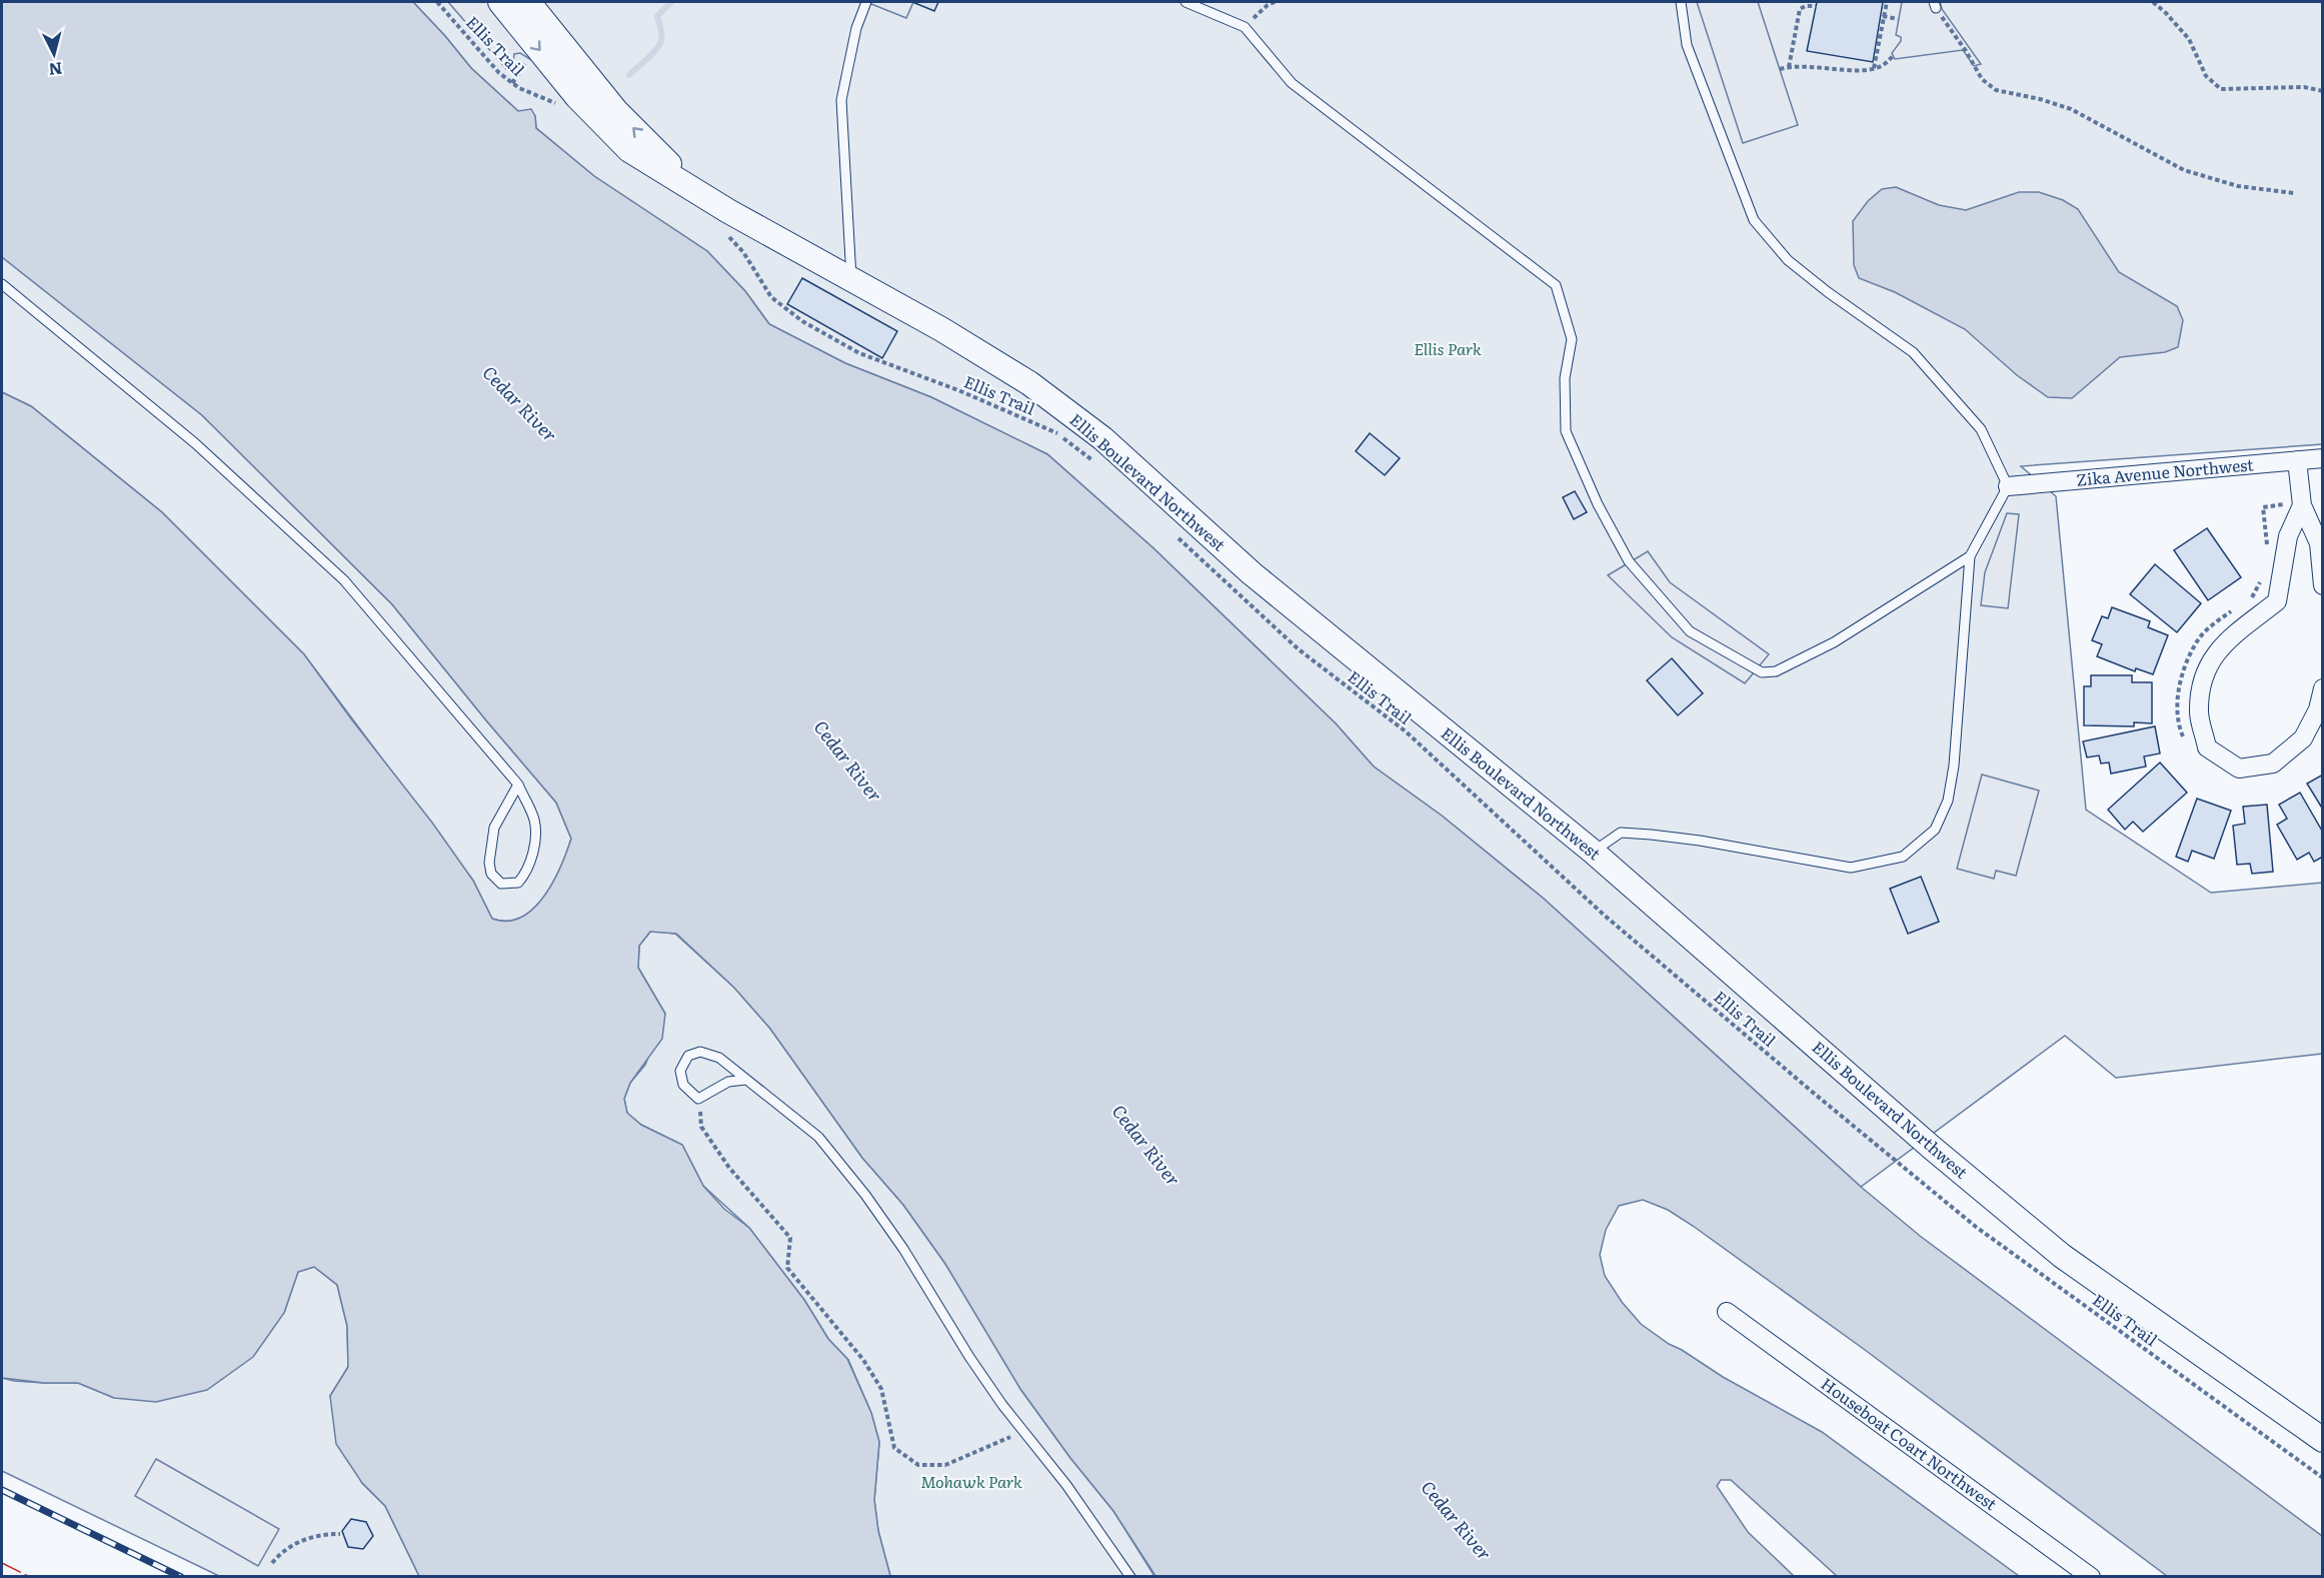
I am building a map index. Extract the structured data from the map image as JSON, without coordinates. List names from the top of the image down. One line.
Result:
{"streets":{"street":["Zika Avenue Northwest","Ellis Boulevard Northwest","Houseboat Coart Northwest"],"path":["Ellis Trail"]},"water":["Cedar River"],"parks":["Ellis Park","Mohawk Park"],"north":"bottom"}
